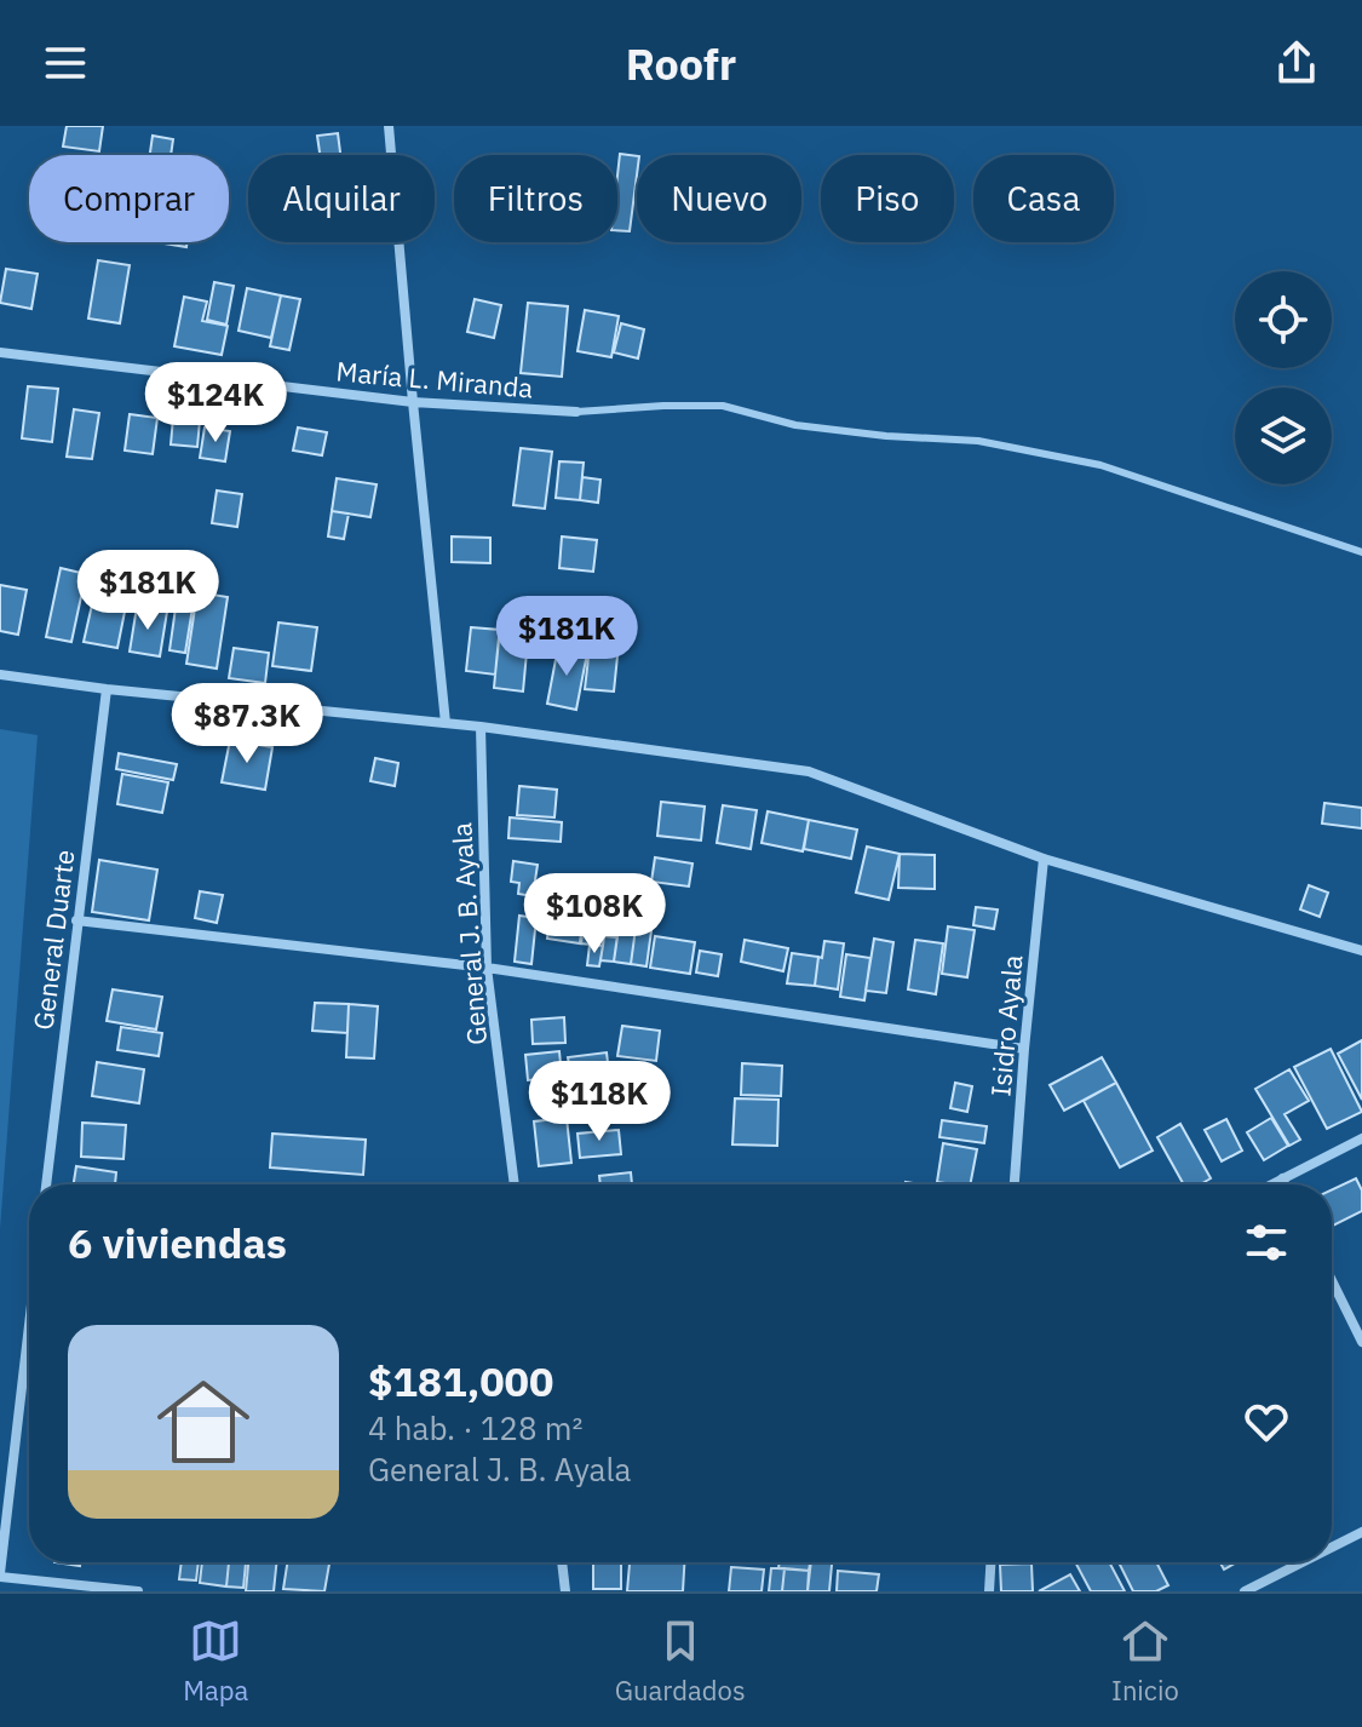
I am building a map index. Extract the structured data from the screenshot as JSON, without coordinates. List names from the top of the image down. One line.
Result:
{"streets":{"street":["María L. Miranda","General J. B. Ayala","General Duarte","Isidro Ayala"]},"page":{"header":"Roofr","chip":["Comprar","Alquilar","Filtros","Nuevo","Piso","Casa"],"price":["$124K","$181K","$181K","$87.3K","$108K","$118K"],"heading":"6 viviendas","list":[{"name":"$181,000","note":"4 hab. · 128 m² · General J. B. Ayala"}],"tabs":["Mapa","Guardados","Inicio"]}}
